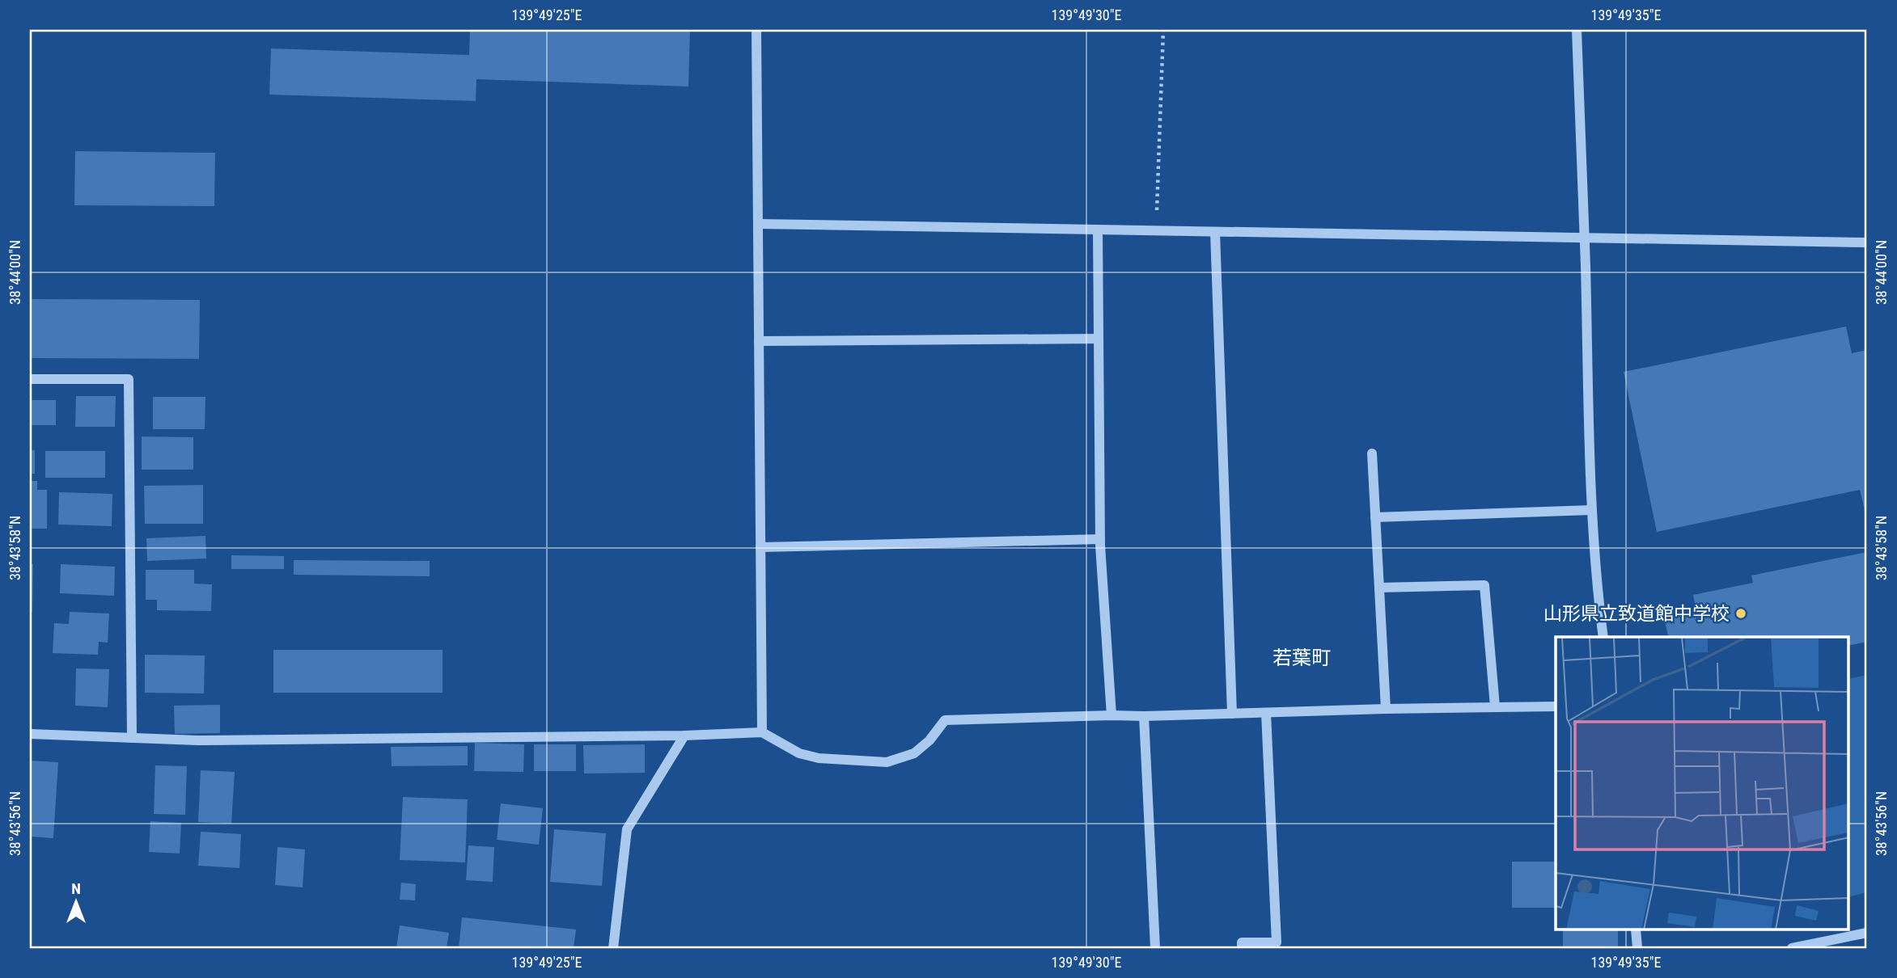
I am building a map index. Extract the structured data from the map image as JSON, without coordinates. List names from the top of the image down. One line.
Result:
{"districts":["若葉町"],"places":["山形県立致道館中学校"],"north":"top","coordinates":["139°49'25\"E","139°49'30\"E","139°49'35\"E","38°44'00\"N","38°43'58\"N","38°43'56\"N"]}
